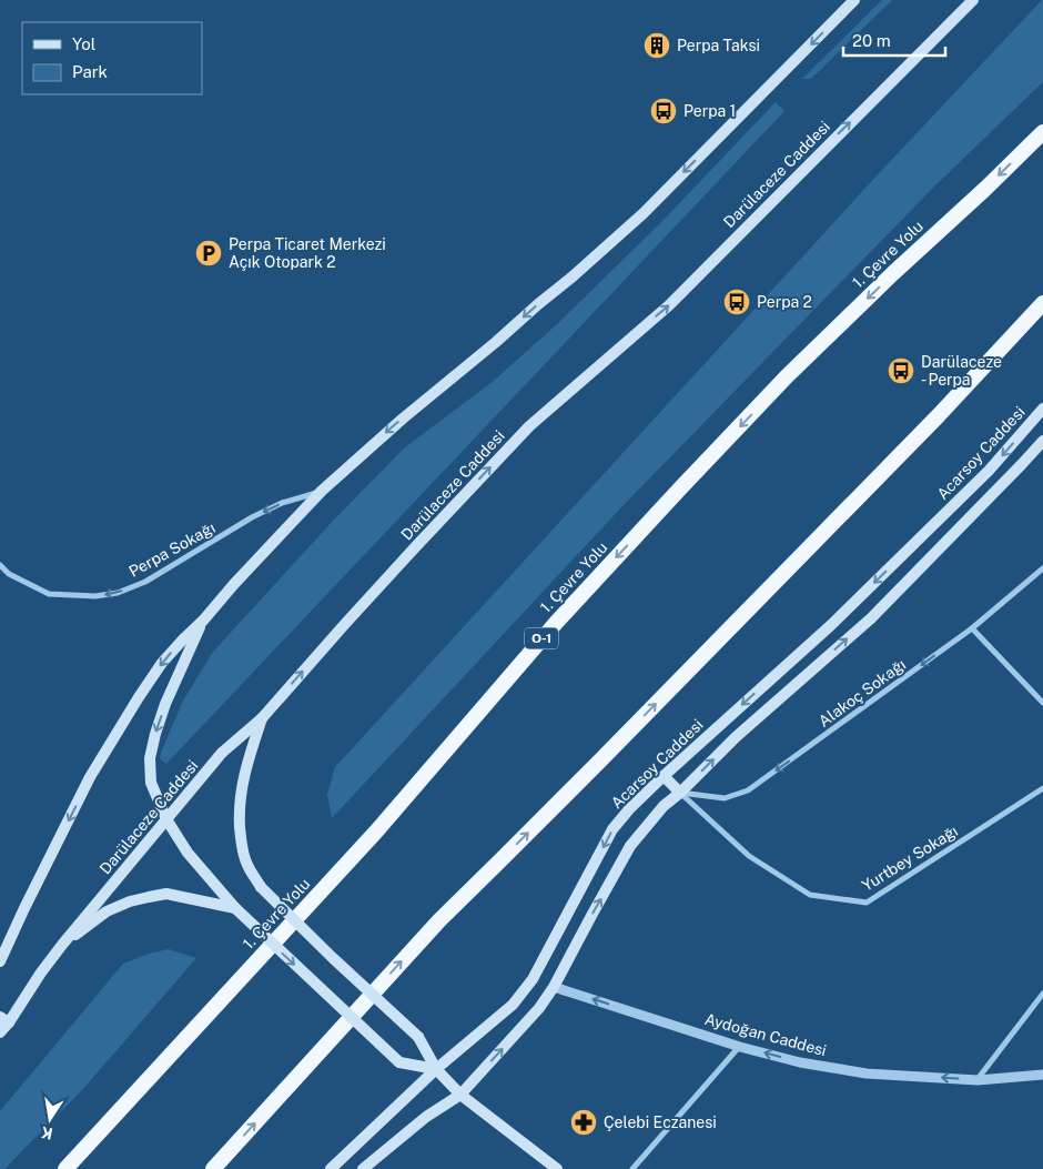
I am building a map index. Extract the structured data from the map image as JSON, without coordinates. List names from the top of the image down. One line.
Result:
{"streets":{"highway":["1. Çevre Yolu","O-1"],"main road":["Darülaceze Caddesi","Acarsoy Caddesi"],"street":["Perpa Sokağı","Alakoç Sokağı","Yurtbey Sokağı","Aydoğan Caddesi"]},"crossings":[["Alakoç Sokağı","Yurtbey Sokağı"]],"one_way":["Perpa Sokağı","Alakoç Sokağı","Aydoğan Caddesi"],"places":{"building":["Perpa Taksi"],"bus stop":["Perpa 1","Perpa 2","Darülaceze - Perpa"],"parking":["Perpa Ticaret Merkezi Açık Otopark 2"],"pharmacy":["Çelebi Eczanesi"]},"legend":["Yol","Park"],"scale_bar":"20 m","north":"bottom"}
